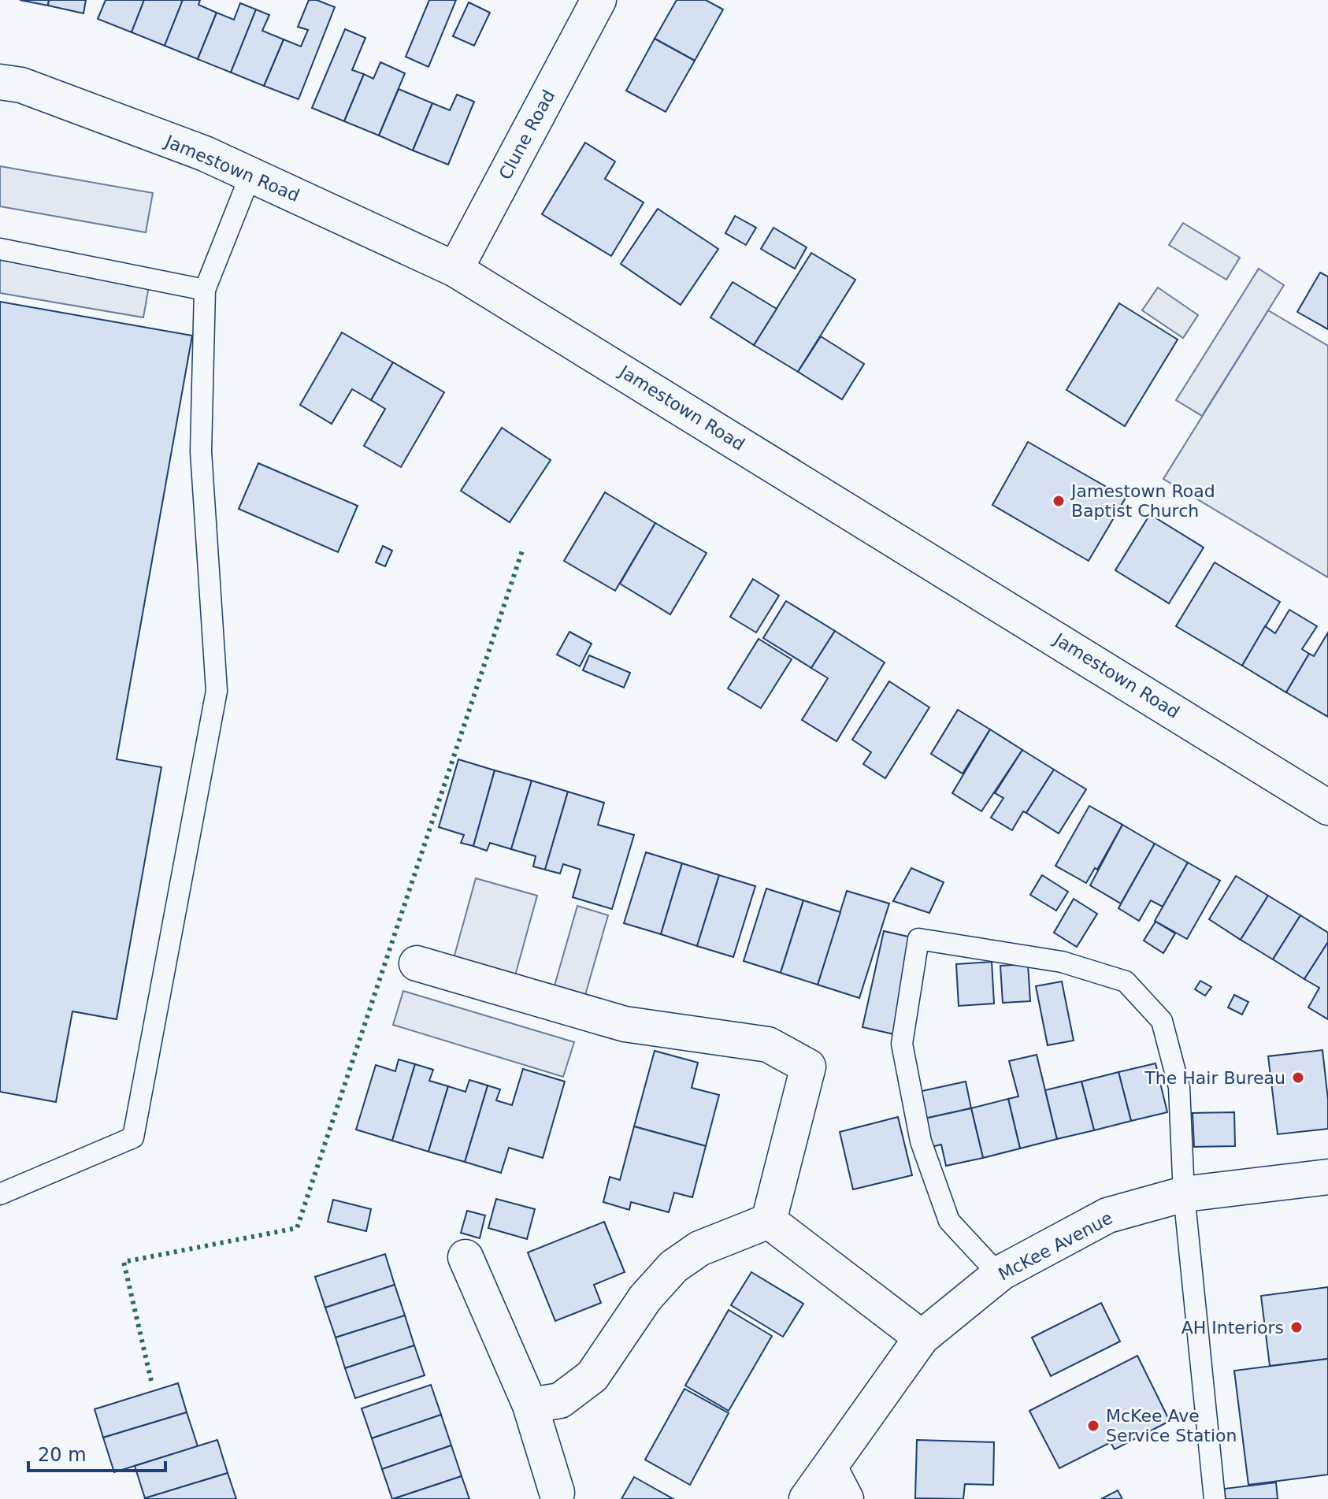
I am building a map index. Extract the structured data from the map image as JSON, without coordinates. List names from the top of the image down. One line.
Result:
{"streets":{"street":["Clune Road","Jamestown Road","McKee Avenue"]},"crossings":[["Clune Road","Jamestown Road"]],"places":["Jamestown Road Baptist Church","The Hair Bureau","AH Interiors","McKee Ave Service Station"],"scale_bar":"20 m"}
